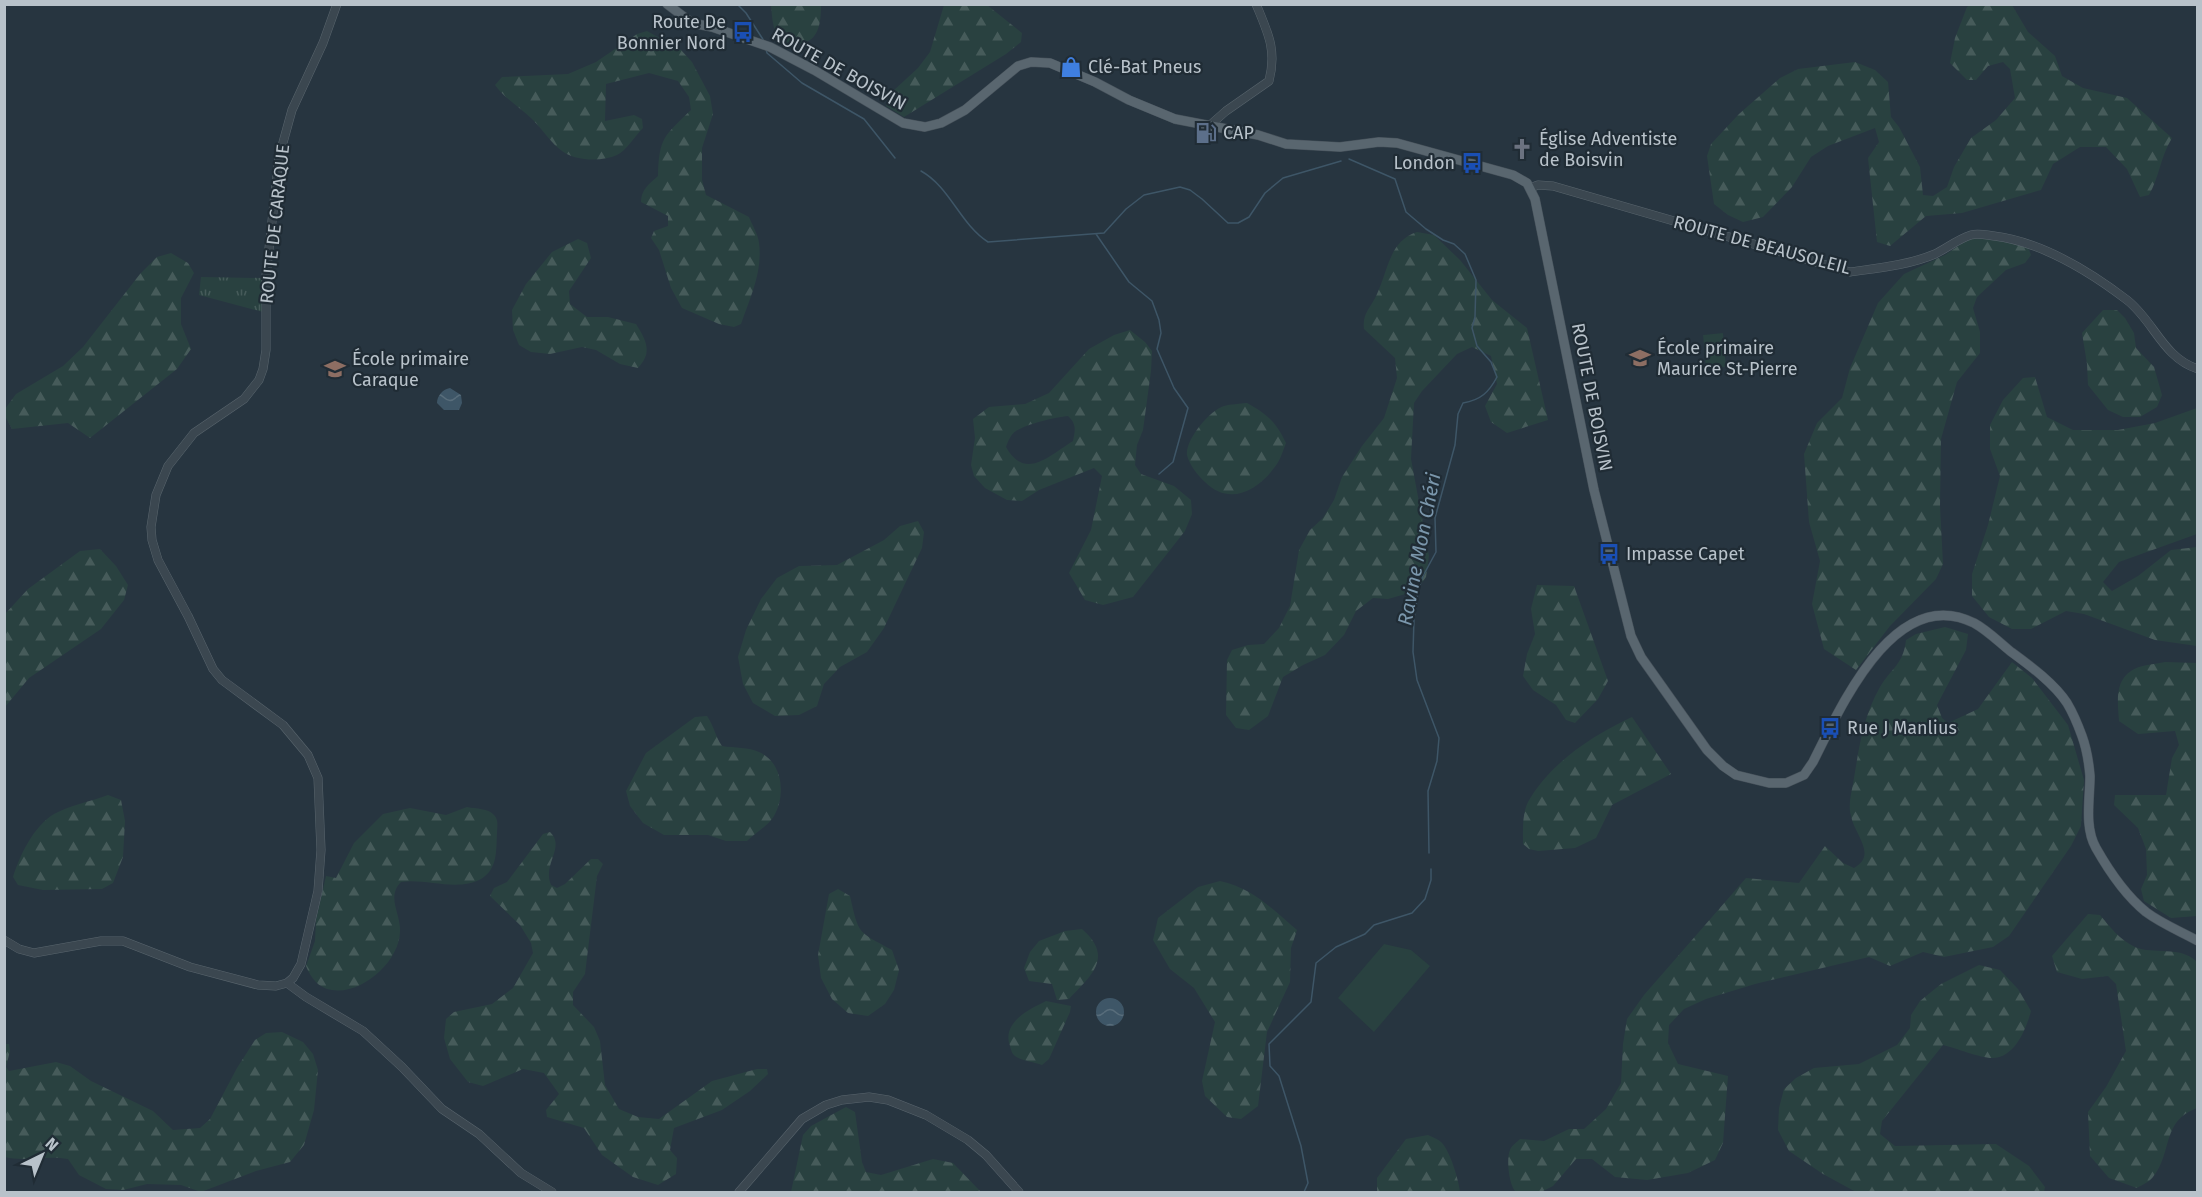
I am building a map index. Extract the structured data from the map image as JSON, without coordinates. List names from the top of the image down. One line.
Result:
{"streets":{"main road":["ROUTE DE BOISVIN"],"street":["ROUTE DE CARAQUE","ROUTE DE BEAUSOLEIL"]},"crossings":[["ROUTE DE BOISVIN","ROUTE DE BEAUSOLEIL"]],"water":["Ravine Mon Chéri"],"places":{"bus stop":["Route De Bonnier Nord","London","Impasse Capet","Rue J Manlius"],"shop":["Clé-Bat Pneus"],"fuel station":["CAP"],"church":["Église Adventiste de Boisvin"],"school or university":["École primaire Maurice St-Pierre","École primaire Caraque"]},"north":"top right"}
